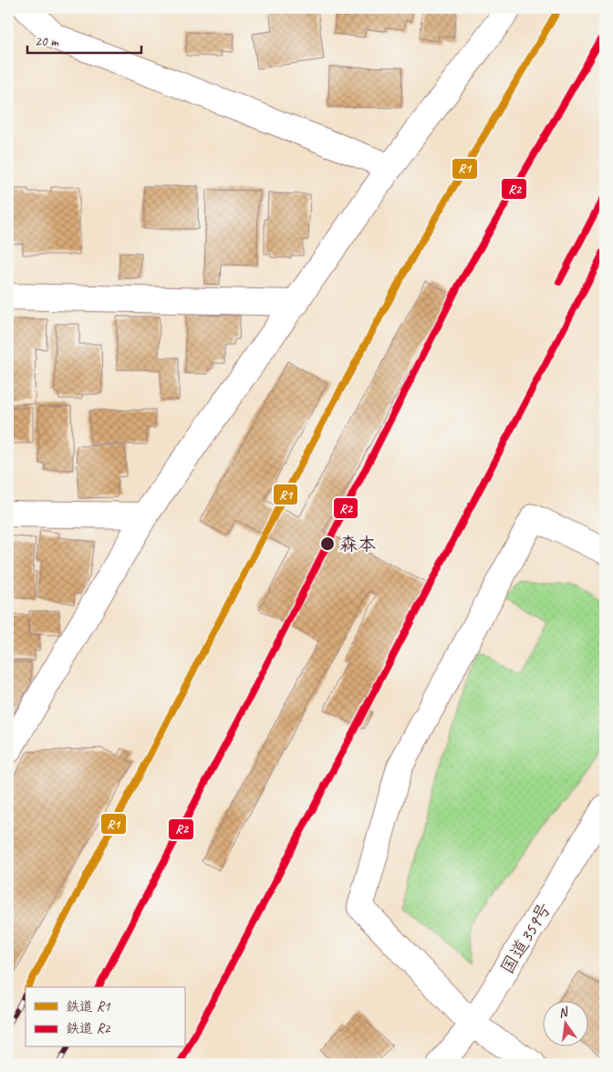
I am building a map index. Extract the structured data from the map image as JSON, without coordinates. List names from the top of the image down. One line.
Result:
{"streets":{"main road":["国道359号"]},"places":["森本"],"lines":["rail line R1","rail line R2"],"legend":["鉄道 R1","鉄道 R2"],"scale_bar":"20 m","north":"top"}
